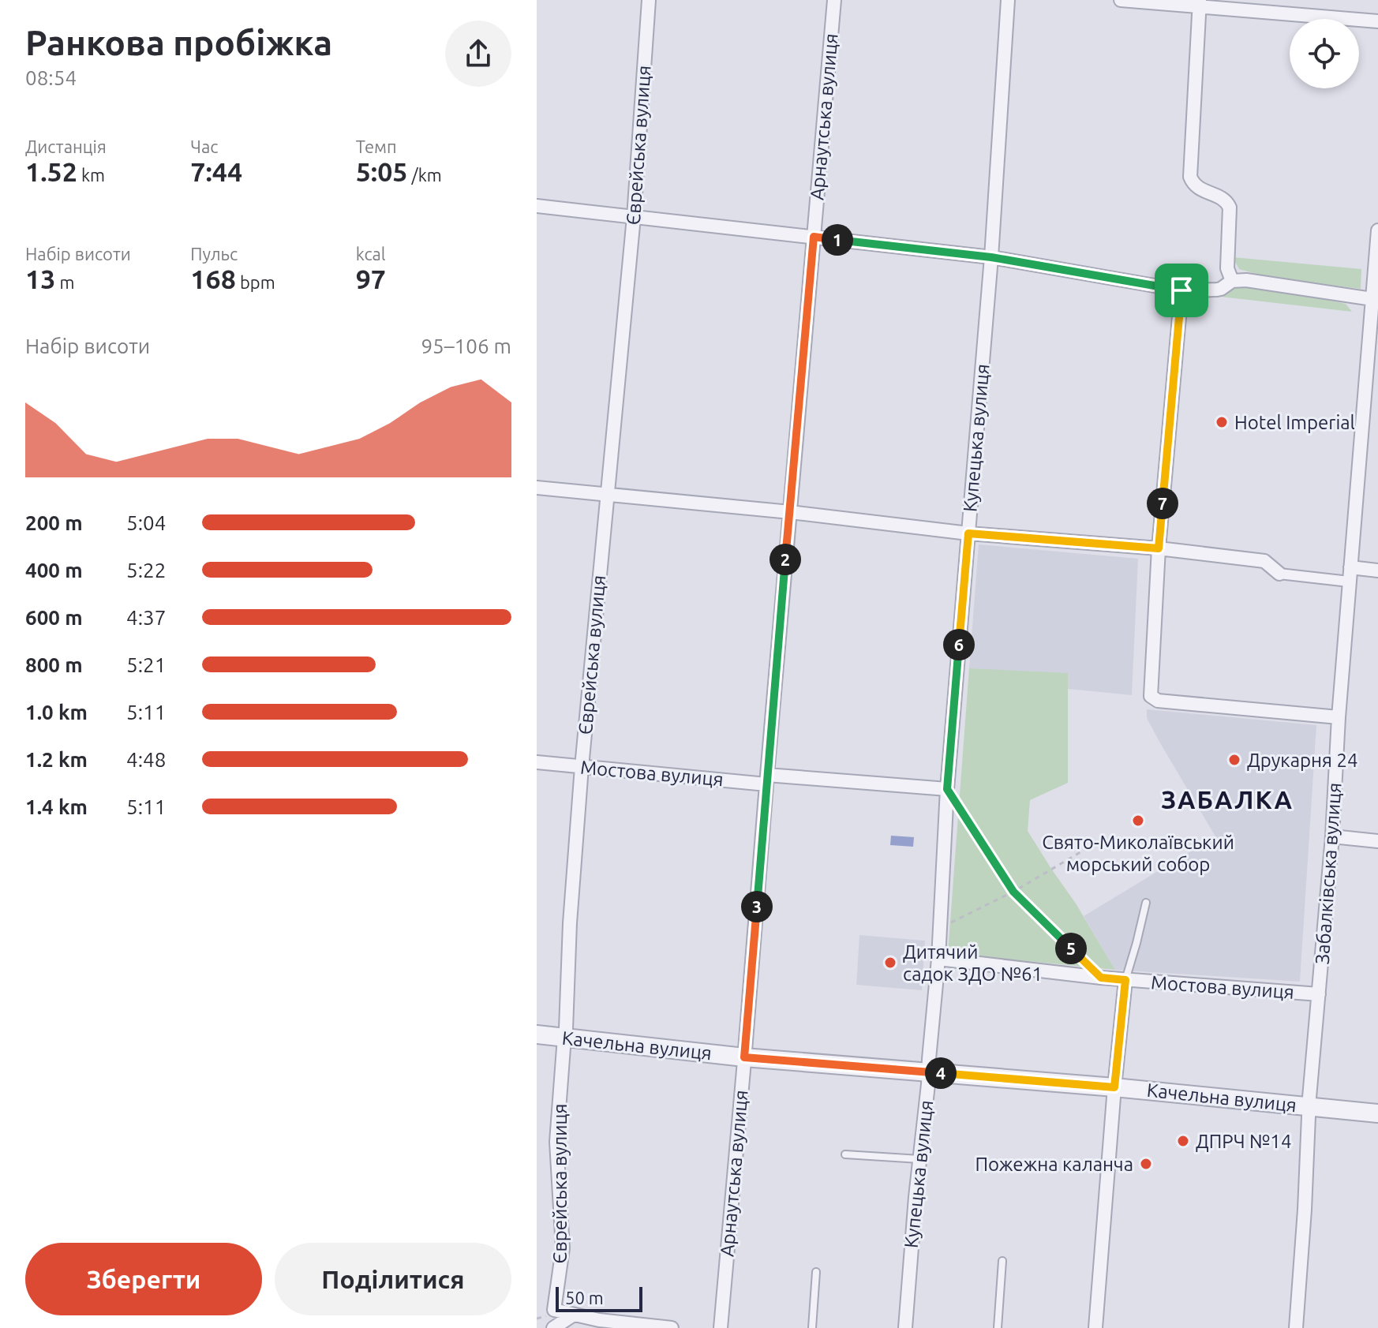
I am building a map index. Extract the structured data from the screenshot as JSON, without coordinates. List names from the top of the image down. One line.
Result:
{"streets":{"street":["Арнаутська вулиця","Єврейська вулиця","Купецька вулиця","Мостова вулиця","Забалківська вулиця","Качельна вулиця"]},"crossings":[["Арнаутська вулиця","Мостова вулиця"],["Арнаутська вулиця","Качельна вулиця"],["Єврейська вулиця","Мостова вулиця"],["Єврейська вулиця","Качельна вулиця"],["Купецька вулиця","Мостова вулиця"],["Купецька вулиця","Качельна вулиця"],["Мостова вулиця","Забалківська вулиця"],["Забалківська вулиця","Качельна вулиця"]],"districts":["ЗАБАЛКА"],"places":["Hotel Imperial","Друкарня 24","Свято-Миколаївський морський собор","Дитячий садок ЗДО №61","ДПРЧ №14","Пожежна каланча"],"scale_bar":"50 m","page":{"heading":["Ранкова пробіжка","08:54"],"stats":[["Дистанція","1.52 km"],["Час","7:44"],["Темп","5:05 /km"],["Набір висоти","13 m"],["Пульс","168 bpm"],["kcal","97"]],"pins":["1","7","2","6","3","5","4"],"chart":["Набір висоти","95–106 m"],"list":[{"name":"200 m","note":"5:04"},{"name":"400 m","note":"5:22"},{"name":"600 m","note":"4:37"},{"name":"800 m","note":"5:21"},{"name":"1.0 km","note":"5:11"},{"name":"1.2 km","note":"4:48"},{"name":"1.4 km","note":"5:11"}],"buttons":["Зберегти","Поділитися"],"scale":"50 m"}}
